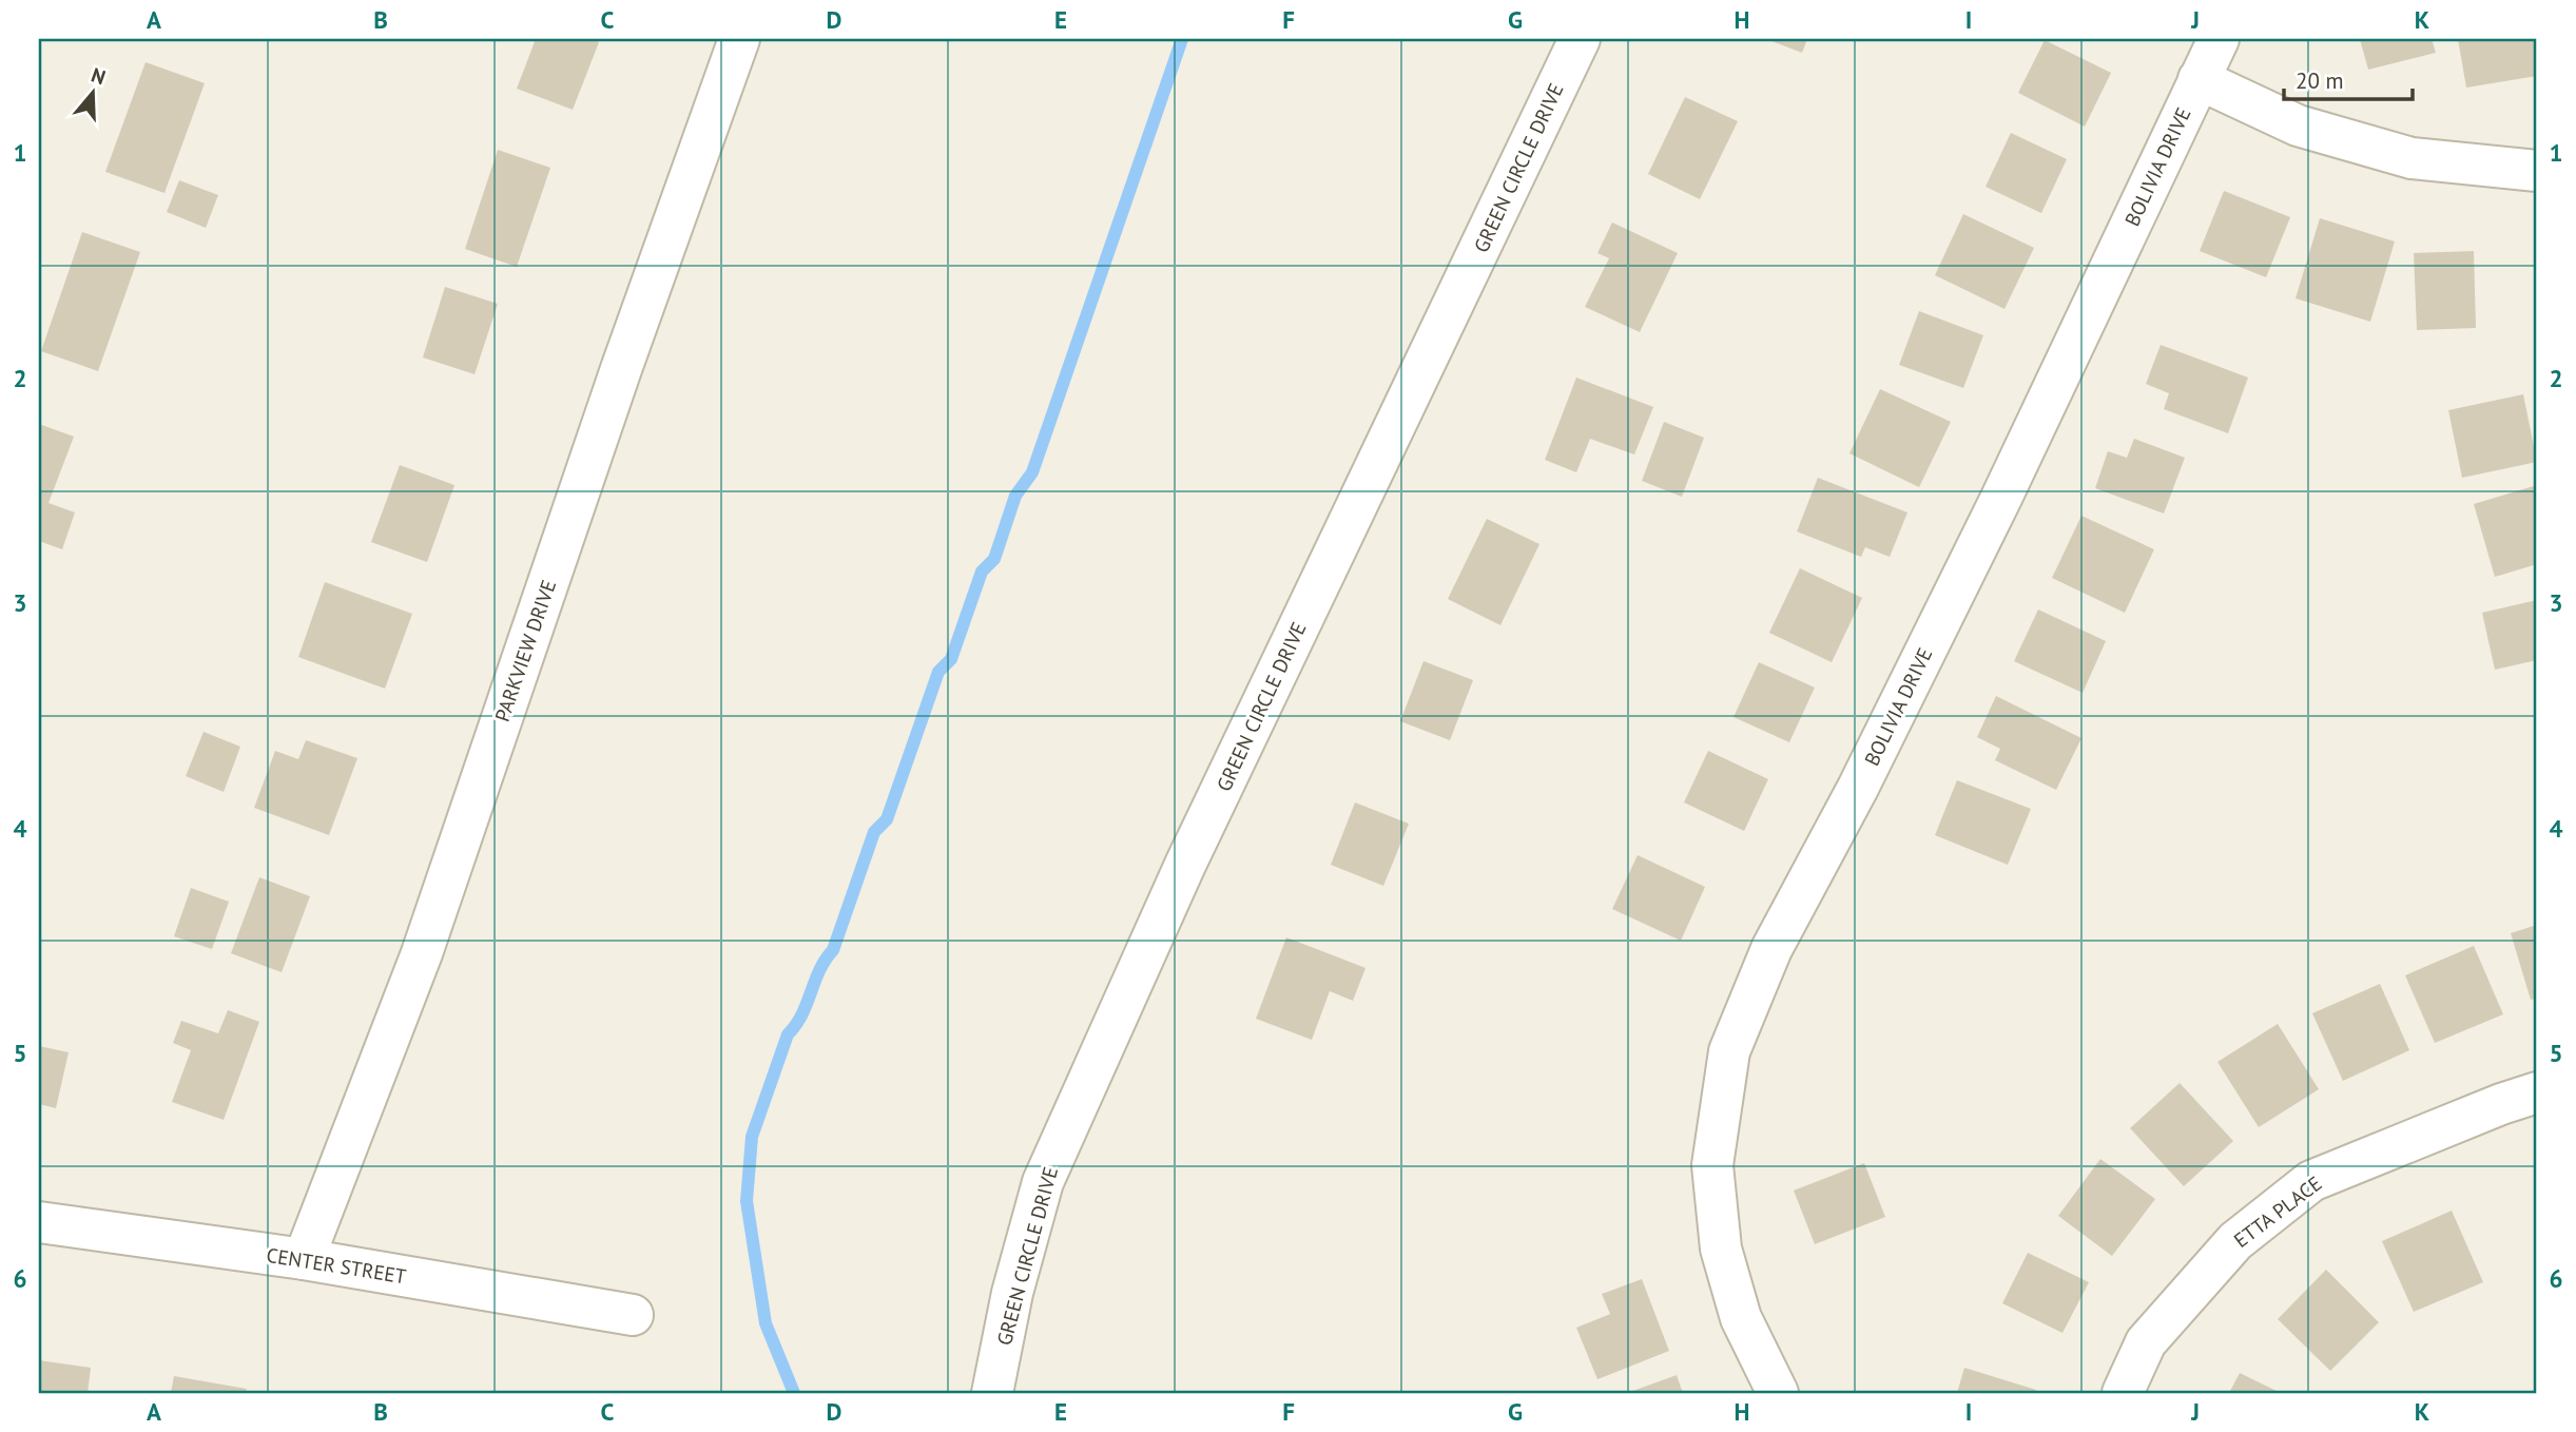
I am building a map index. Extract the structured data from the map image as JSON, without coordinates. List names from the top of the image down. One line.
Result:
{"streets":{"street":["BOLIVIA DRIVE","GREEN CIRCLE DRIVE","PARKVIEW DRIVE","ETTA PLACE","CENTER STREET"]},"crossings":[["PARKVIEW DRIVE","CENTER STREET"]],"scale_bar":"20 m","north":"top","grid":{"columns":["A","B","C","D","E","F","G","H","I","J","K"],"rows":["1","2","3","4","5","6"]}}
